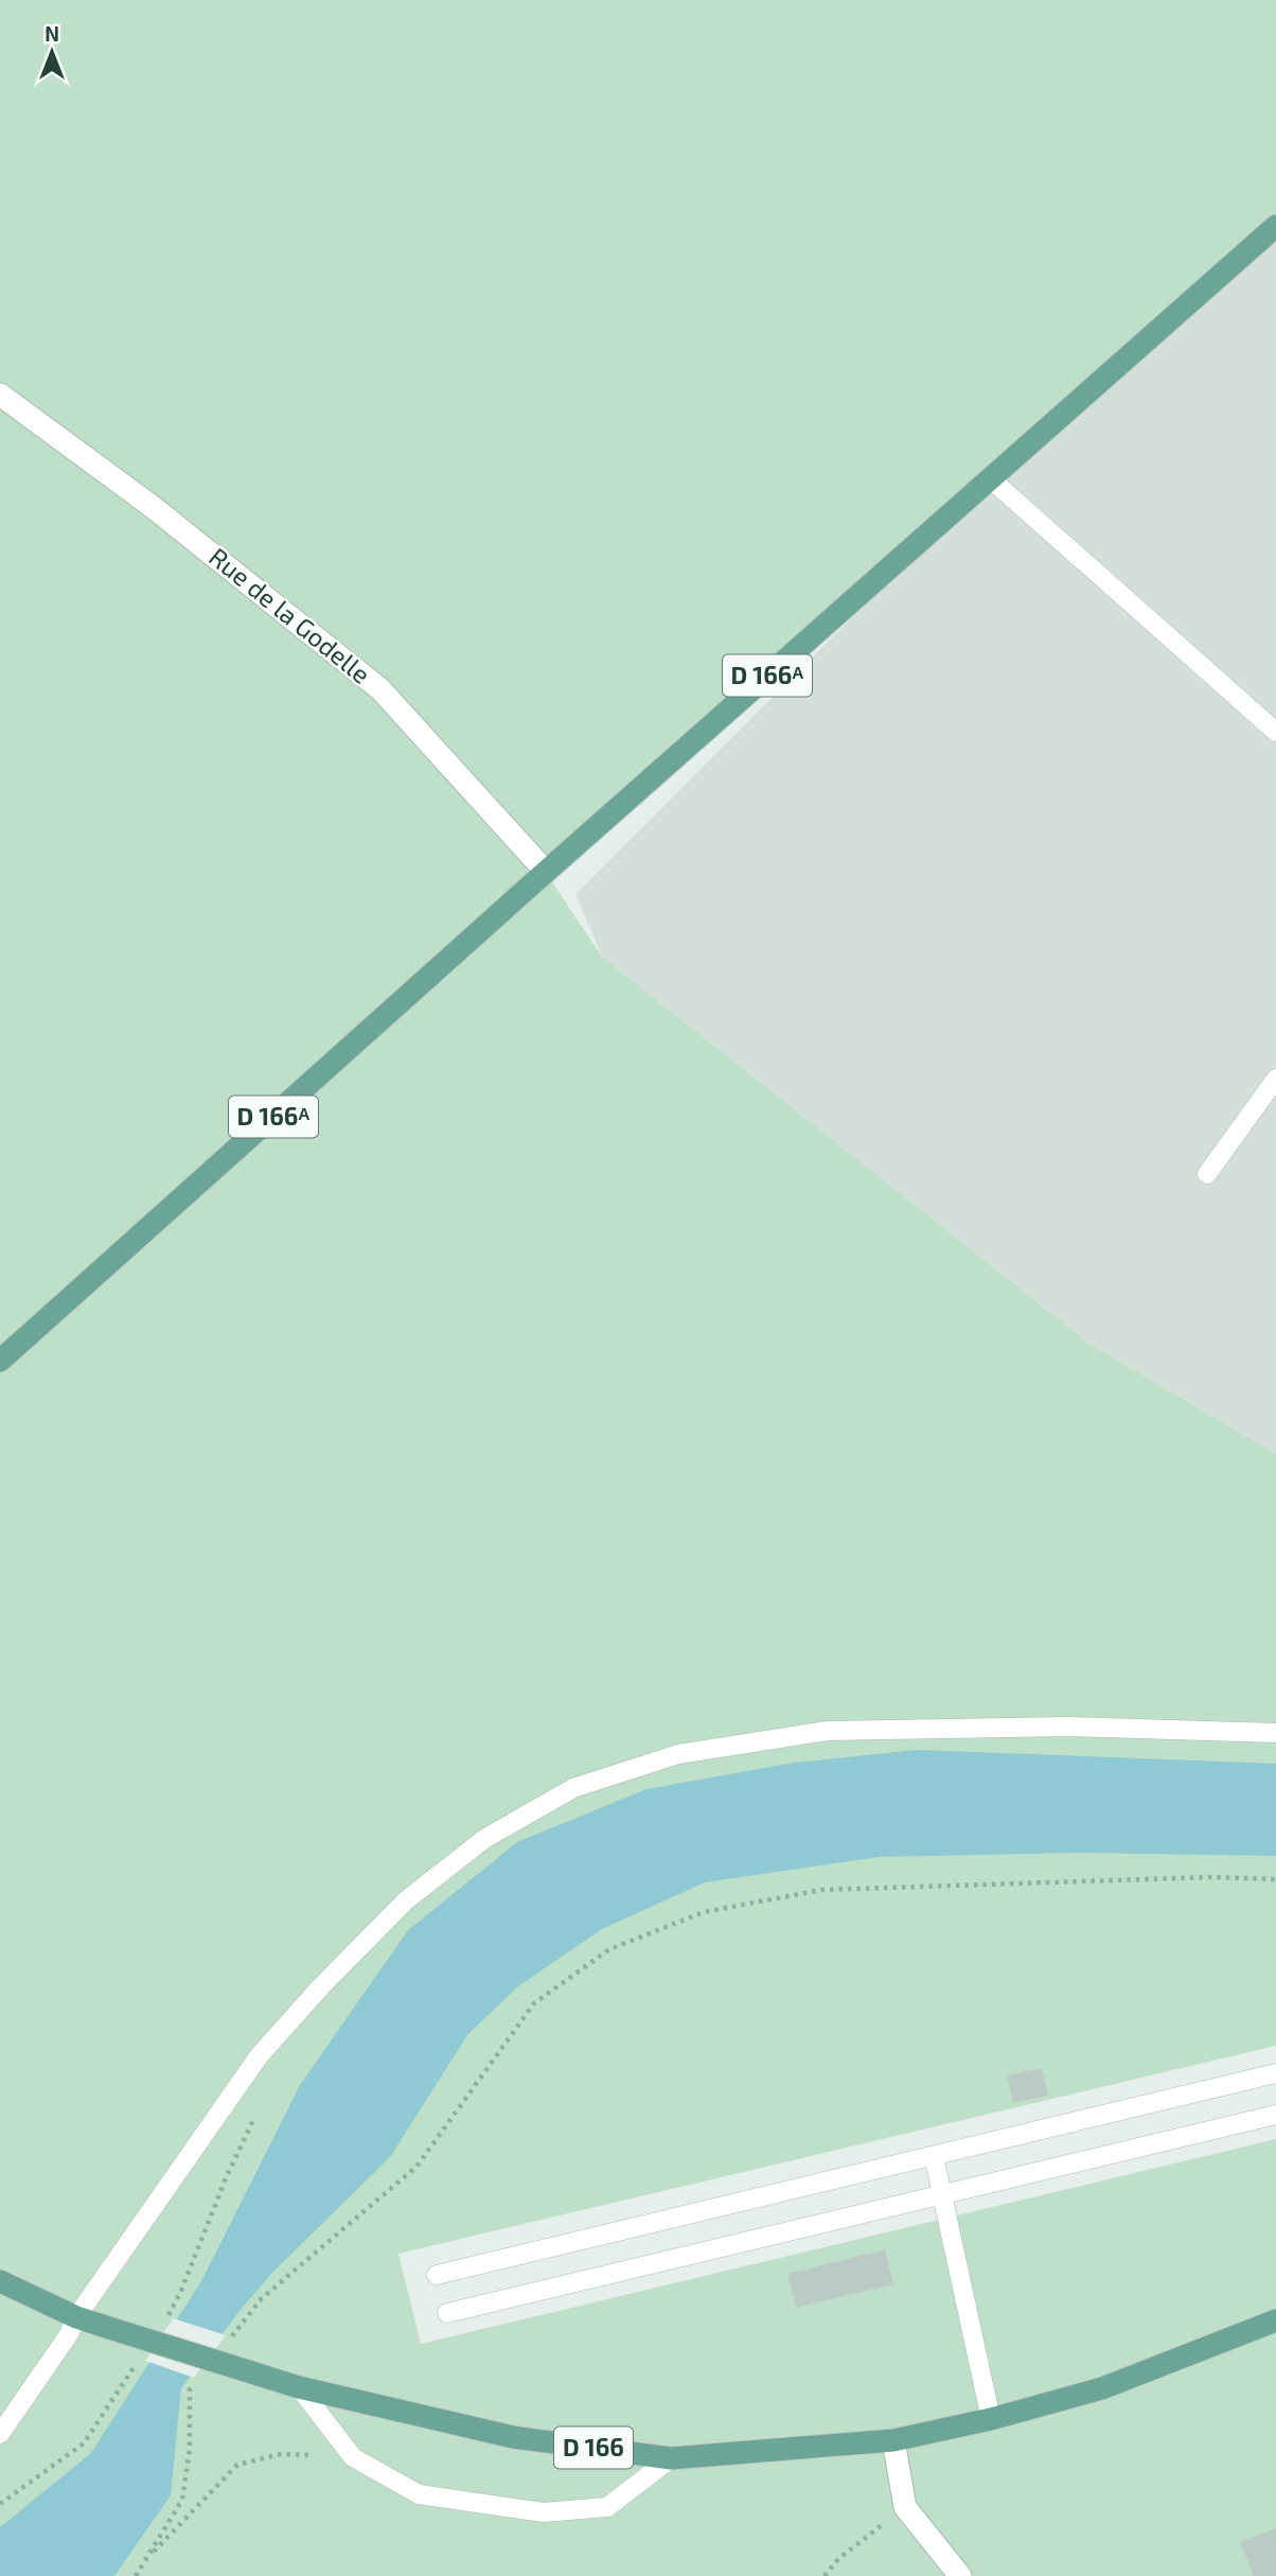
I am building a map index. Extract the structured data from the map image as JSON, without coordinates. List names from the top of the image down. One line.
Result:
{"streets":{"main road":["D 166ᴬ","D 166"],"street":["Rue de la Godelle"]},"crossings":[["Rue de la Godelle","D 166ᴬ"]],"north":"top"}
